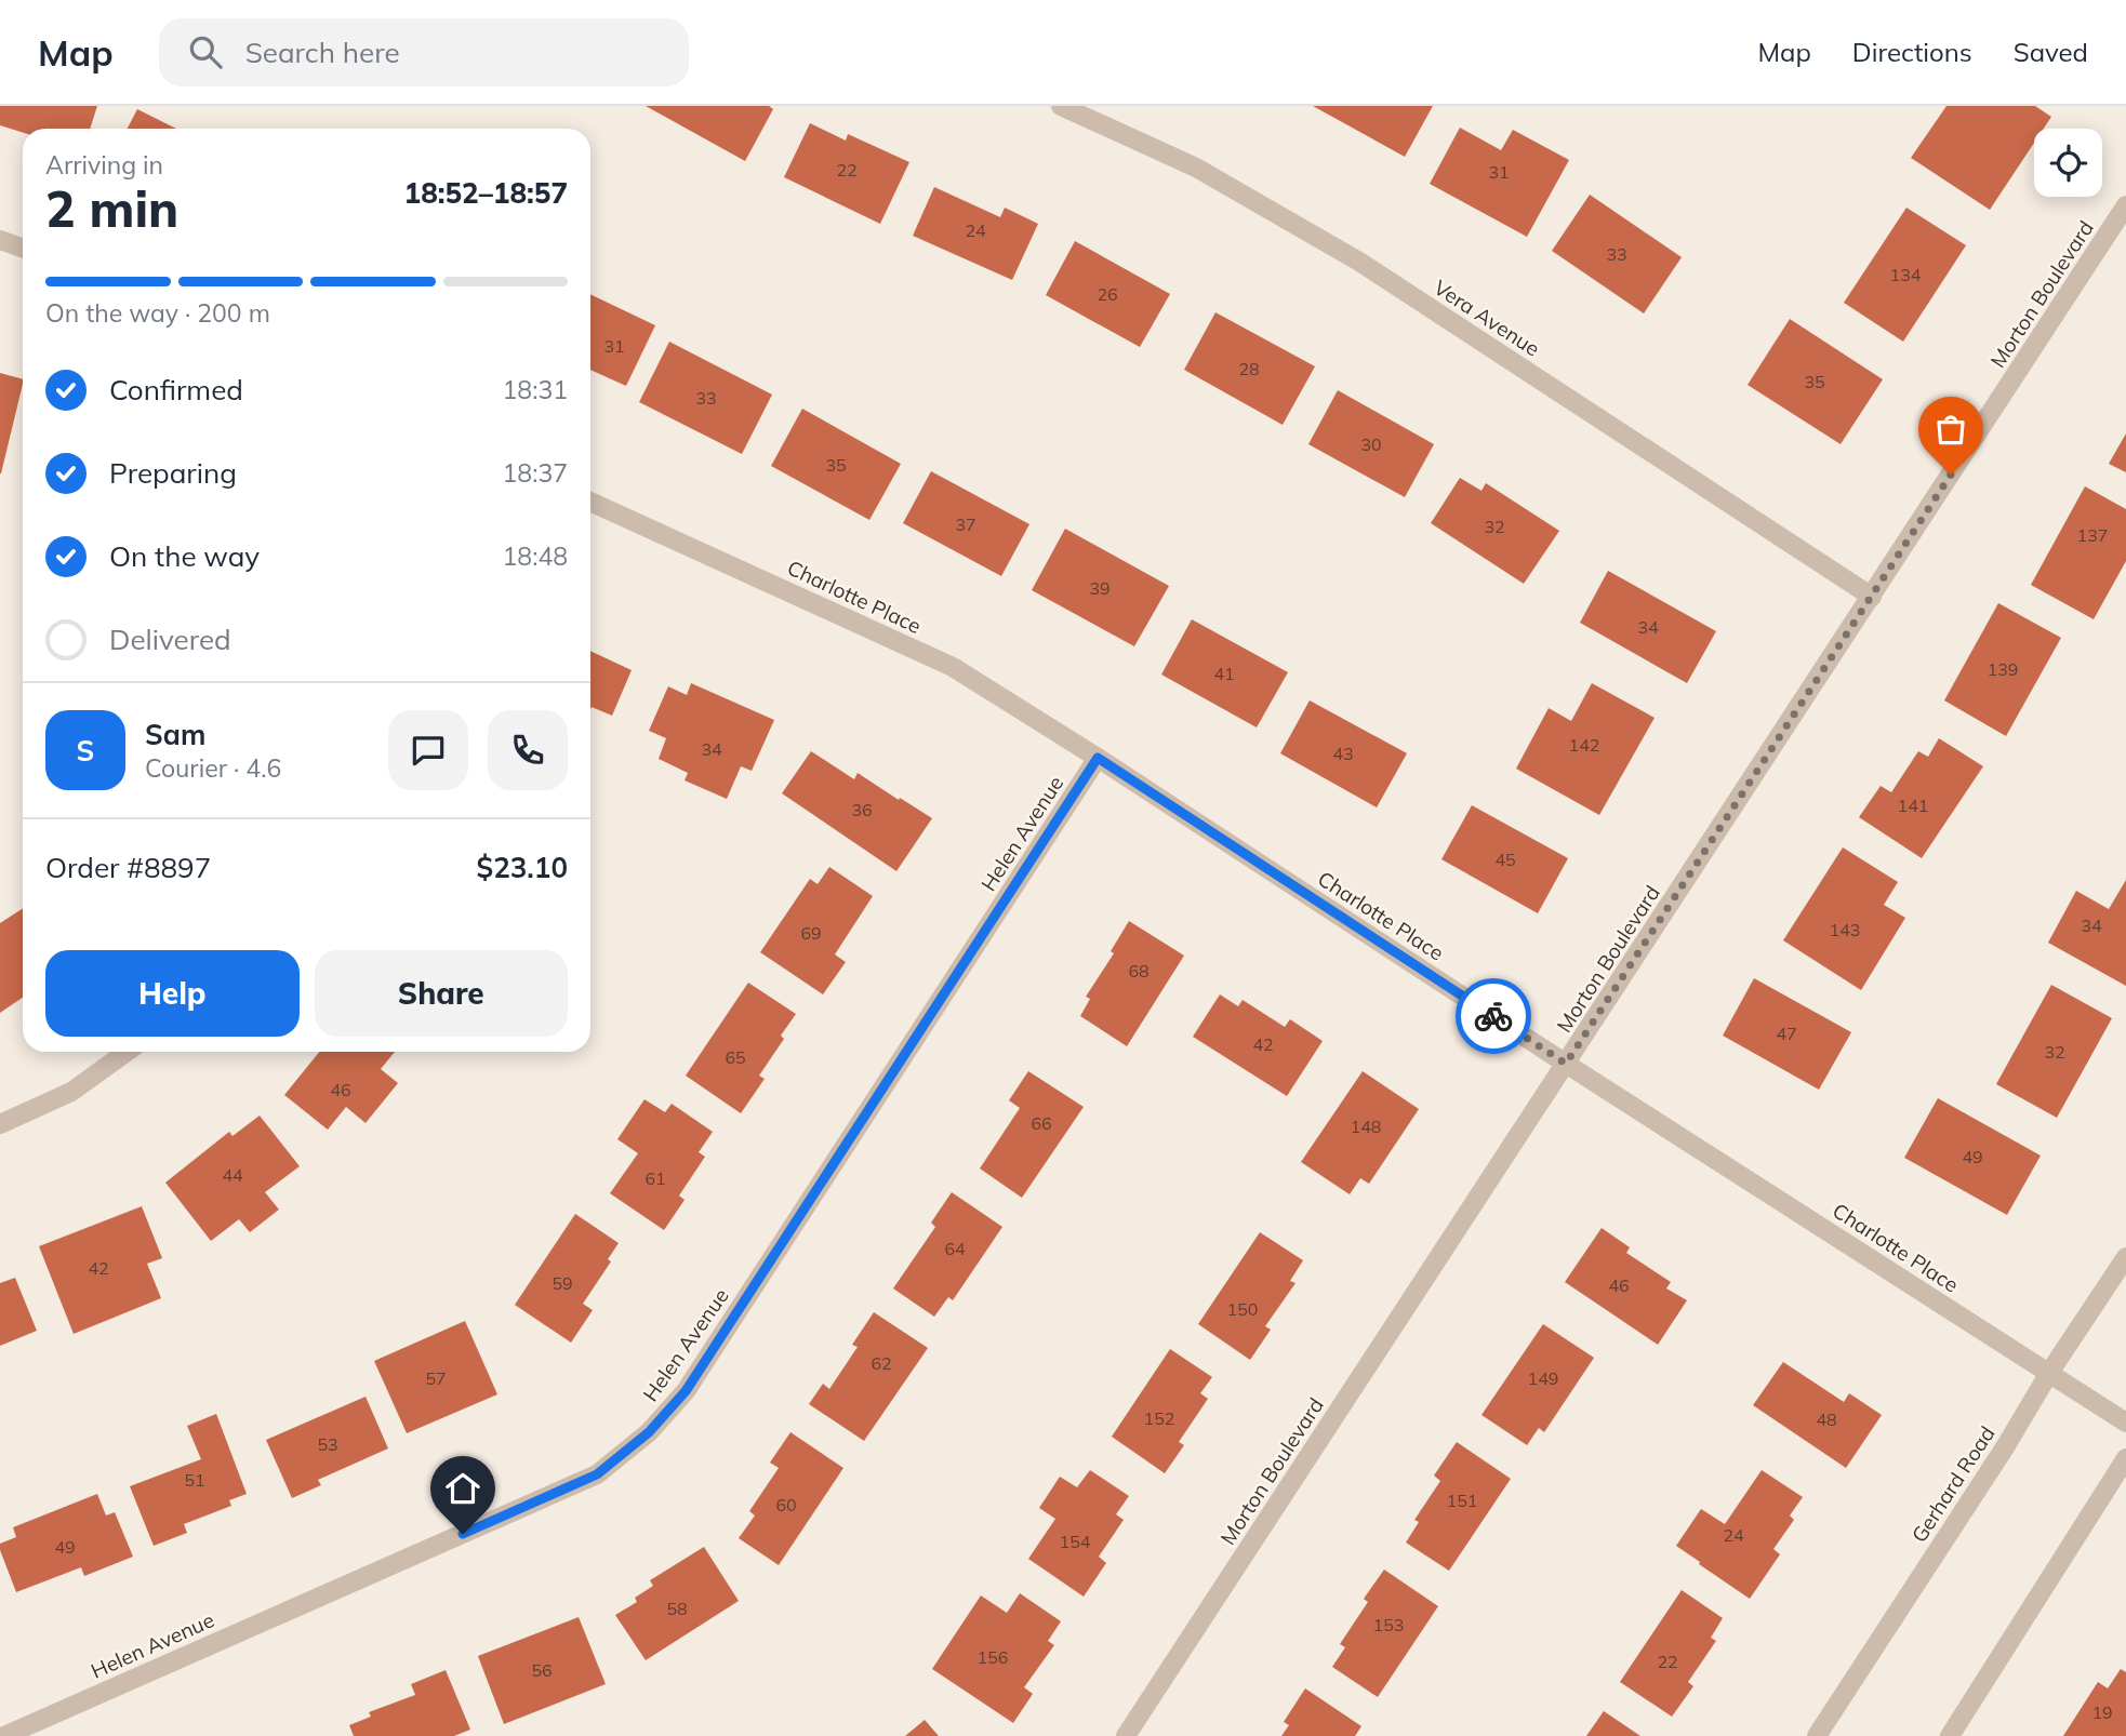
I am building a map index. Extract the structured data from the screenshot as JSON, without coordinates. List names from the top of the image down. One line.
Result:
{"streets":{"street":["Morton Boulevard","Vera Avenue","Charlotte Place","Helen Avenue","Gerhard Road"]},"crossings":[["Morton Boulevard","Vera Avenue"],["Morton Boulevard","Charlotte Place"],["Charlotte Place","Helen Avenue"],["Charlotte Place","Gerhard Road"]],"house_numbers":["22","31","24","33","134","26","31","28","35","33","30","35","37","32","137","39","34","139","41","142","34","43","141","36","45","34","143","69","68","47","42","32","65","46","66","148","49","44","61","64","42","59","46","150","62","57","149","152","48","53","51","151","60","24","154","49","58","153","156","22","56","19"],"page":{"header":"Map","search":"Search here","nav":["Map","Directions","Saved"],"heading":["2 min","Arriving in","18:52–18:57"],"panel":["Sam","Courier · 4.6","Order #8897","$23.10"],"bar":"On the way · 200 m","list":[["Confirmed","18:31"],["Preparing","18:37"],["On the way","18:48"],"Delivered"],"round":"S","buttons":["Help","Share"]}}
